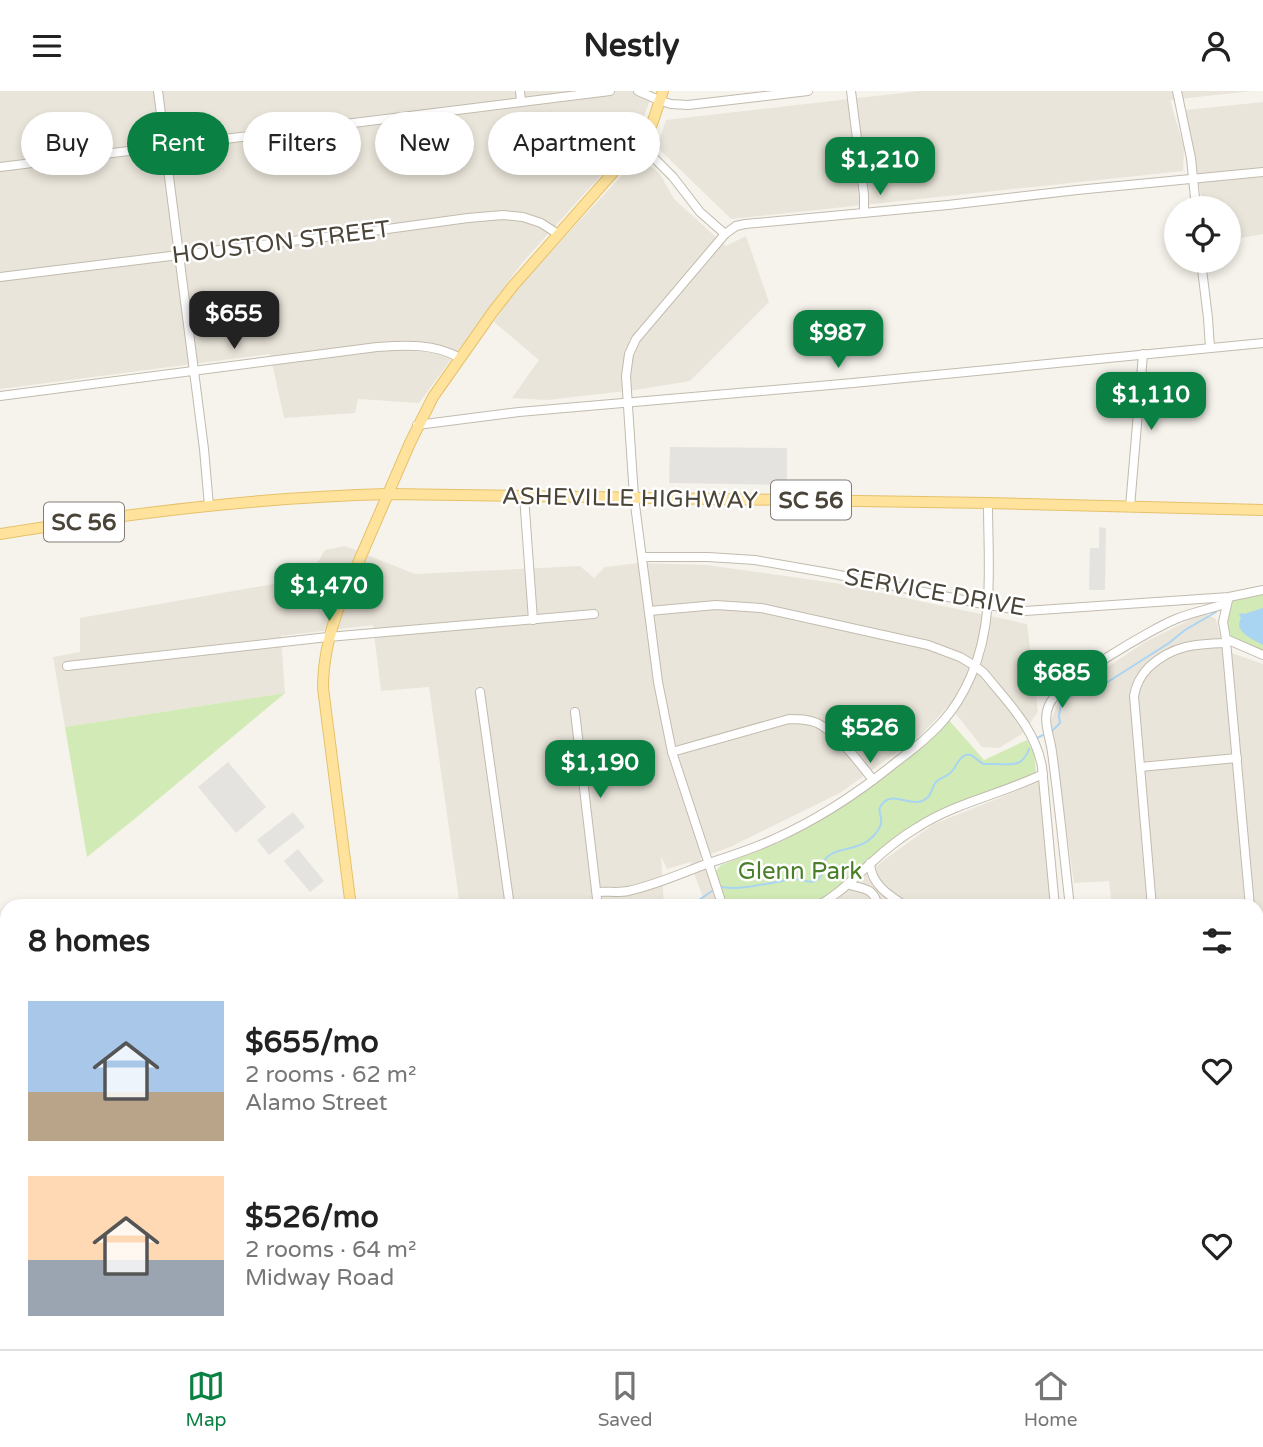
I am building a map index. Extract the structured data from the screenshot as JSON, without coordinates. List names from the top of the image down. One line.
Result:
{"streets":{"main road":["ASHEVILLE HIGHWAY","SC 56"],"street":["HOUSTON STREET","SERVICE DRIVE"]},"parks":["Glenn Park"],"page":{"header":"Nestly","chip":["Buy","Rent","Filters","New","Apartment"],"price":["$1,210","$655","$987","$1,110","$1,470","$685","$526","$1,190"],"heading":"8 homes","list":[{"name":"$655/mo","note":"2 rooms · 62 m² · Alamo Street"},{"name":"$526/mo","note":"2 rooms · 64 m² · Midway Road"}],"tabs":["Map","Saved","Home"]}}
